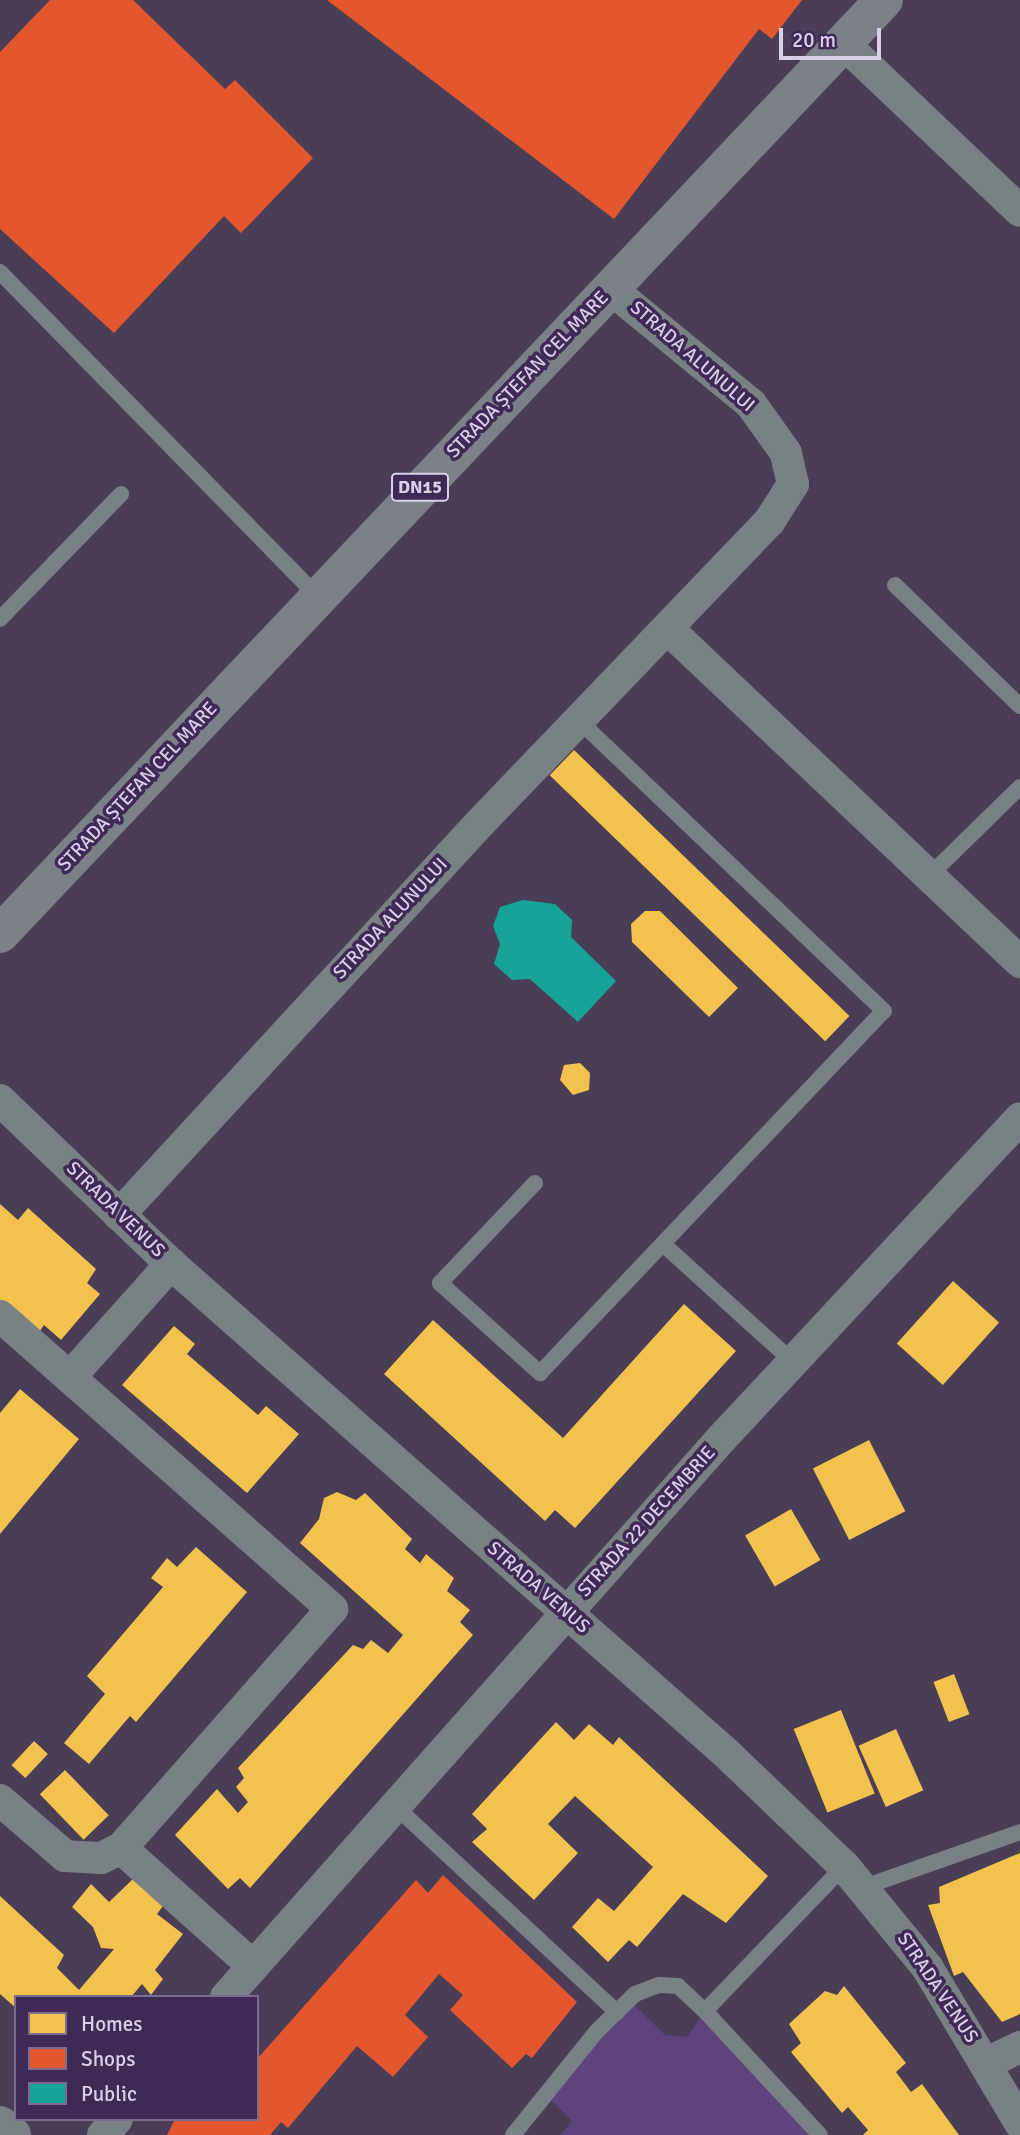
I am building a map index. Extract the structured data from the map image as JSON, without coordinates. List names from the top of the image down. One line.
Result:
{"streets":{"main road":["STRADA ȘTEFAN CEL MARE","DN15"],"street":["STRADA ALUNULUI","STRADA VENUS","STRADA 22 DECEMBRIE"]},"crossings":[["STRADA ALUNULUI","STRADA ȘTEFAN CEL MARE"],["STRADA ALUNULUI","STRADA VENUS"],["STRADA VENUS","STRADA 22 DECEMBRIE"]],"legend":["Homes","Shops","Public"],"scale_bar":"20 m"}
